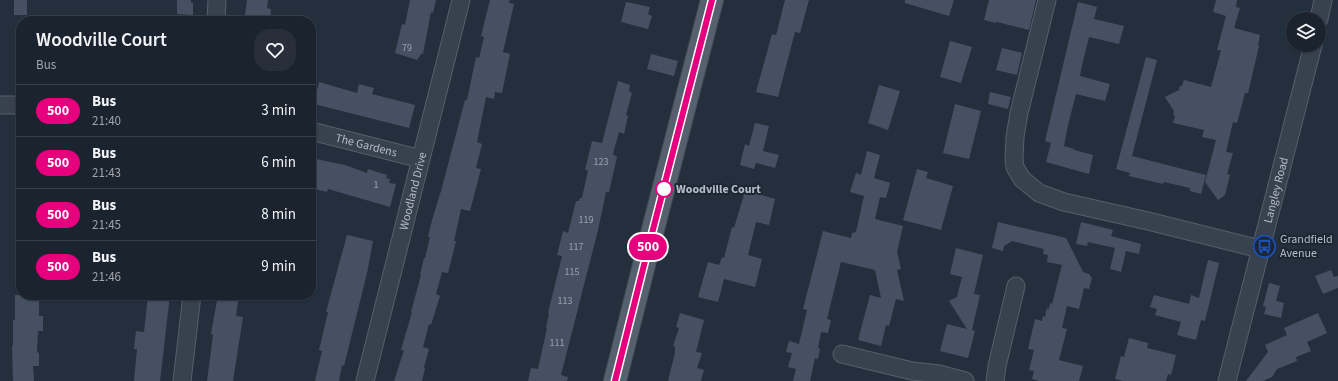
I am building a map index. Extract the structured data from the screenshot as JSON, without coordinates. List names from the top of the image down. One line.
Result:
{"streets":{"street":["The Gardens","Woodland Drive","Langley Road"]},"crossings":[["The Gardens","Woodland Drive"]],"places":{"other":["Woodville Court"],"bus stop":["Grandfield Avenue"]},"lines":["bus line 500"],"house_numbers":["79","123","1","119","117","115","113","111"],"page":{"on_map":"500","heading":["Woodville Court","Bus"],"list":[{"mark":"500","name":"Bus","note":"21:40","value":"3 min"},{"mark":"500","name":"Bus","note":"21:43","value":"6 min"},{"mark":"500","name":"Bus","note":"21:45","value":"8 min"},{"mark":"500","name":"Bus","note":"21:46","value":"9 min"}]}}
